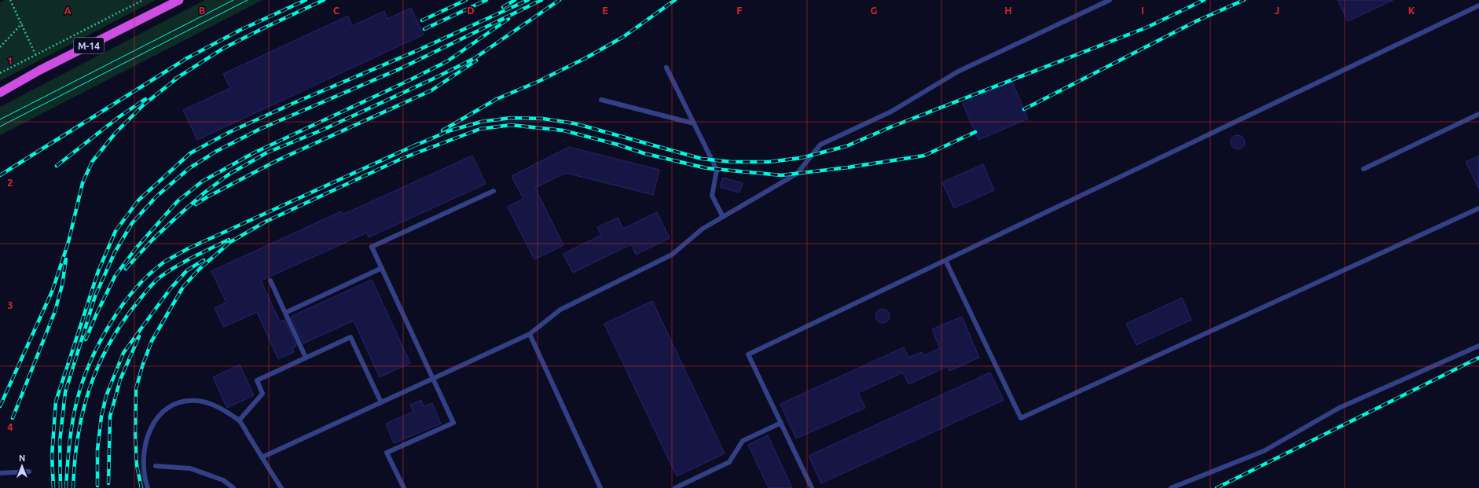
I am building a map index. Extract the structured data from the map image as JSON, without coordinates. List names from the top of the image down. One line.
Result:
{"streets":{"highway":["М-14"]},"north":"top","grid":{"columns":["A","B","C","D","E","F","G","H","I","J","K"],"rows":["1","2","3","4"]}}
